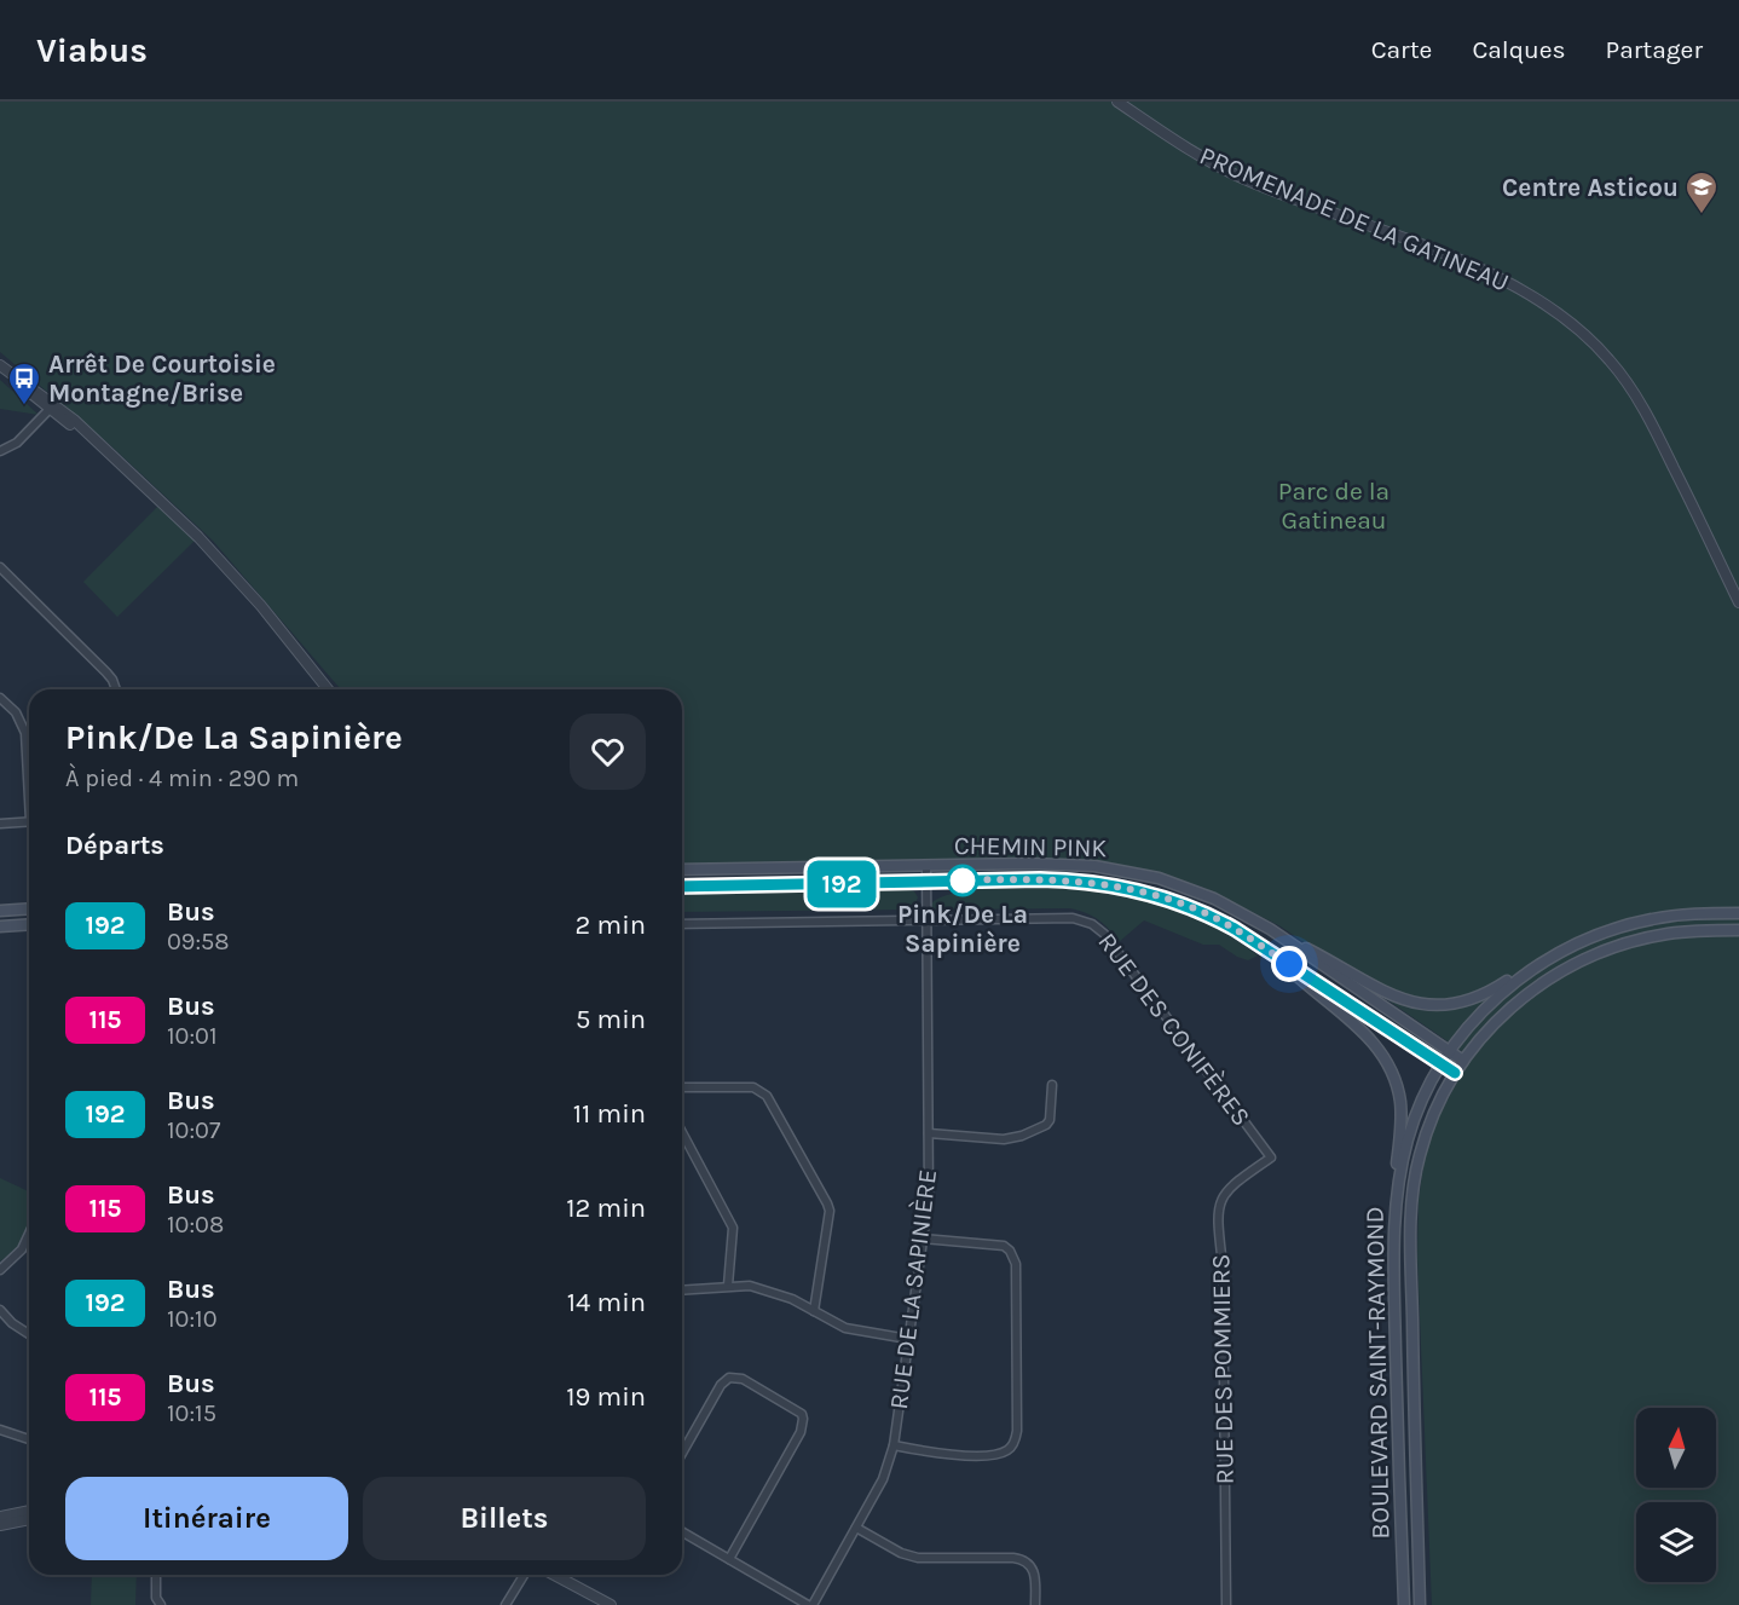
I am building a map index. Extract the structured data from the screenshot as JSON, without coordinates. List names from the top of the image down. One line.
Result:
{"streets":{"main road":["CHEMIN PINK","BOULEVARD SAINT-RAYMOND"],"street":["PROMENADE DE LA GATINEAU","RUE DES CONIFÈRES","RUE DE LA SAPINIÈRE","RUE DES POMMIERS"]},"crossings":[["CHEMIN PINK","RUE DE LA SAPINIÈRE"],["CHEMIN PINK","BOULEVARD SAINT-RAYMOND"],["RUE DES CONIFÈRES","RUE DE LA SAPINIÈRE"],["RUE DES CONIFÈRES","RUE DES POMMIERS"]],"parks":["Parc de la Gatineau"],"places":{"school or university":["Centre Asticou"],"bus stop":["Arrêt De Courtoisie Montagne/Brise"],"other":["Pink/De La Sapinière"]},"lines":["bus line 192"],"north":"top","page":{"header":"Viabus","nav":["Carte","Calques","Partager"],"on_map":"192","heading":[["Pink/De La Sapinière","À pied · 4 min · 290 m"],"Départs"],"list":[{"mark":"192","name":"Bus","note":"09:58","value":"2 min"},{"mark":"115","name":"Bus","note":"10:01","value":"5 min"},{"mark":"192","name":"Bus","note":"10:07","value":"11 min"},{"mark":"115","name":"Bus","note":"10:08","value":"12 min"},{"mark":"192","name":"Bus","note":"10:10","value":"14 min"},{"mark":"115","name":"Bus","note":"10:15","value":"19 min"}],"buttons":["Itinéraire","Billets"]}}
